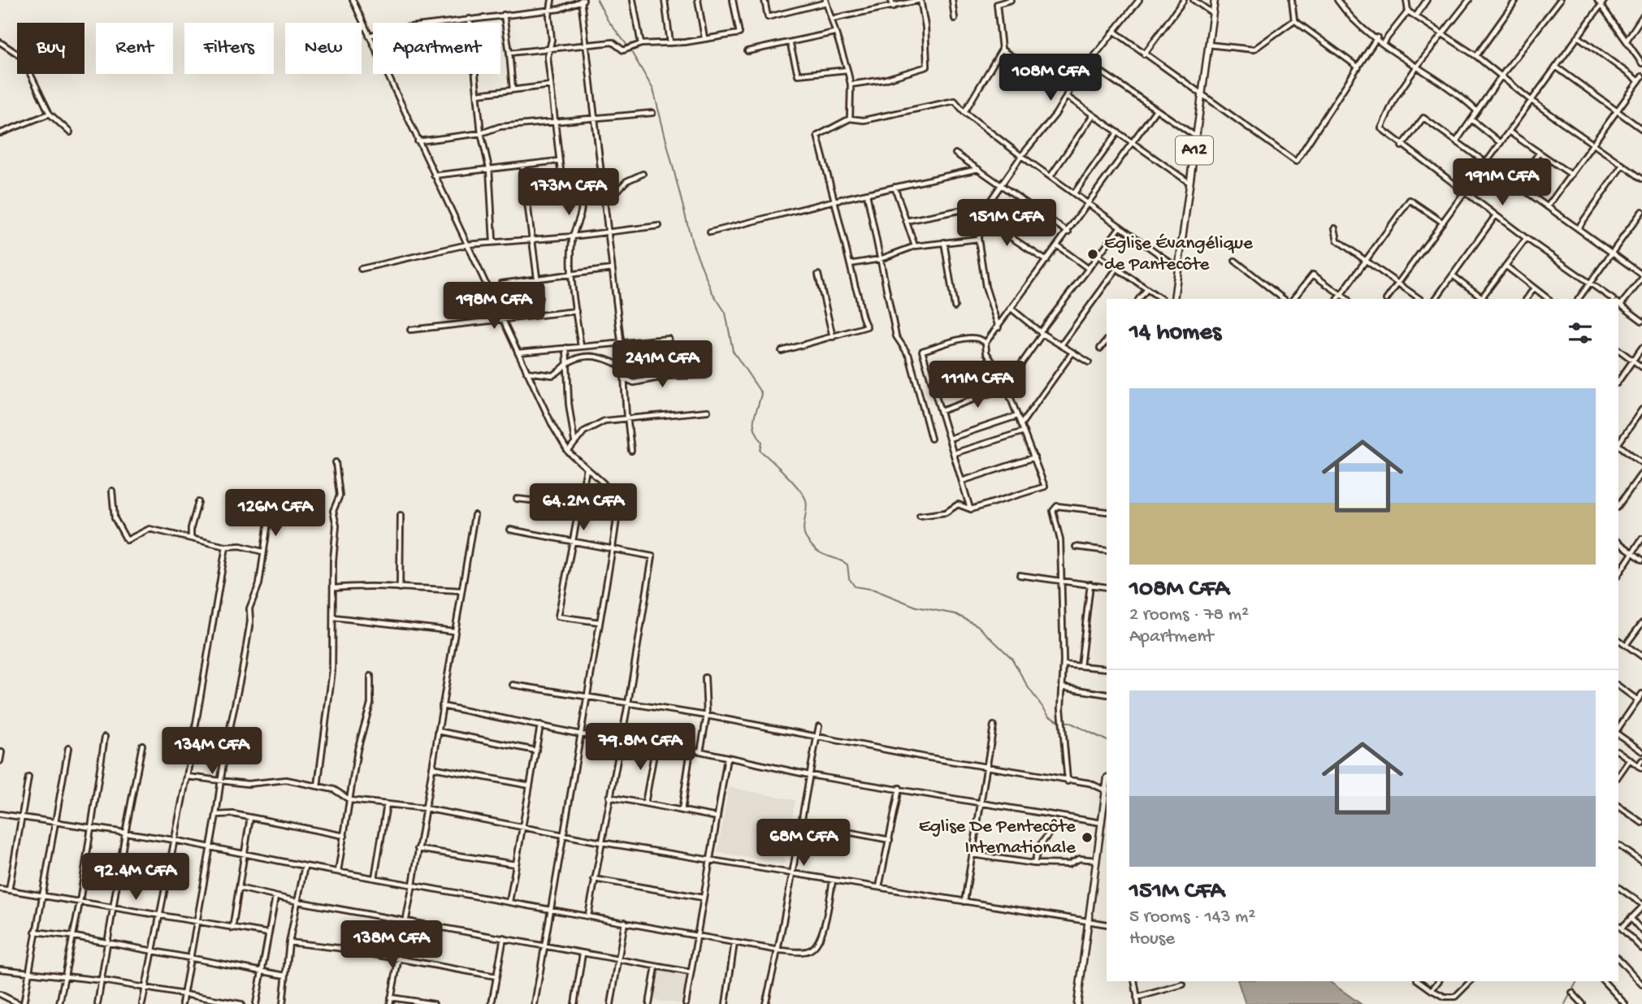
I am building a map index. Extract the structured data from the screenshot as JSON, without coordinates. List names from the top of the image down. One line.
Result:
{"streets":{"main road":["A12"]},"places":["Eglise Évangélique de Pantecôte","Eglise De Pentecôte Internationale"],"page":{"chip":["Buy","Rent","Filters","New","Apartment"],"price":["108M CFA","191M CFA","173M CFA","151M CFA","198M CFA","241M CFA","111M CFA","64.2M CFA","126M CFA","79.8M CFA","134M CFA","68M CFA","92.4M CFA","138M CFA"],"heading":"14 homes","list":[{"name":"108M CFA","note":"2 rooms · 78 m² · Apartment"},{"name":"151M CFA","note":"5 rooms · 143 m² · House"}]}}
